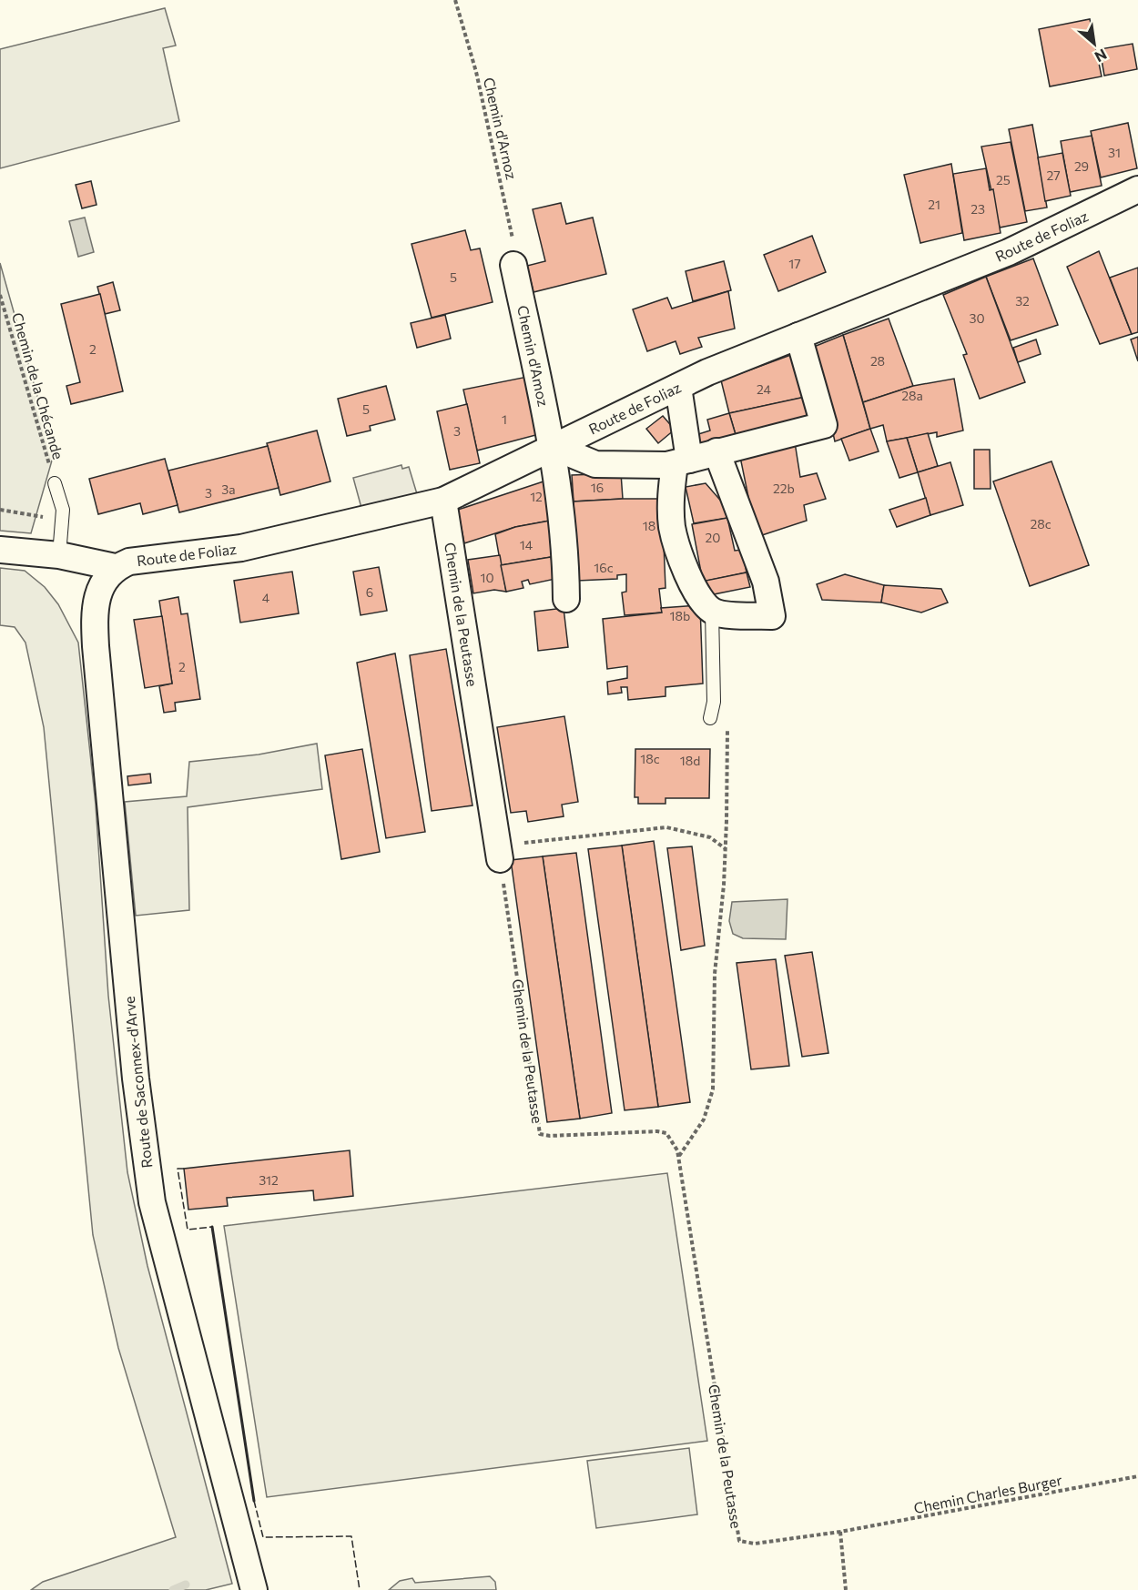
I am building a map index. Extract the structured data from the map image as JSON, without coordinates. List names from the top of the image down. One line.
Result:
{"streets":{"street":["Route de Foliaz","Chemin d'Amoz","Chemin de la Peutasse","Route de Saconnex-d'Arve"],"path":["Chemin d'Arnoz","Chemin de la Chécande","Chemin Charles Burger"]},"crossings":[["Chemin d'Arnoz","Chemin d'Amoz"],["Route de Foliaz","Chemin d'Amoz"],["Route de Foliaz","Chemin de la Peutasse"],["Route de Foliaz","Route de Saconnex-d'Arve"],["Chemin de la Peutasse","Chemin Charles Burger"]],"house_numbers":["31","29","27","25","21","23","17","5","32","30","2","28","24","28a","5","1","3","16","22b","3a","3","12","28c","18","20","14","16c","10","6","4","18b","2","18c","18d","312"],"north":"bottom right"}
